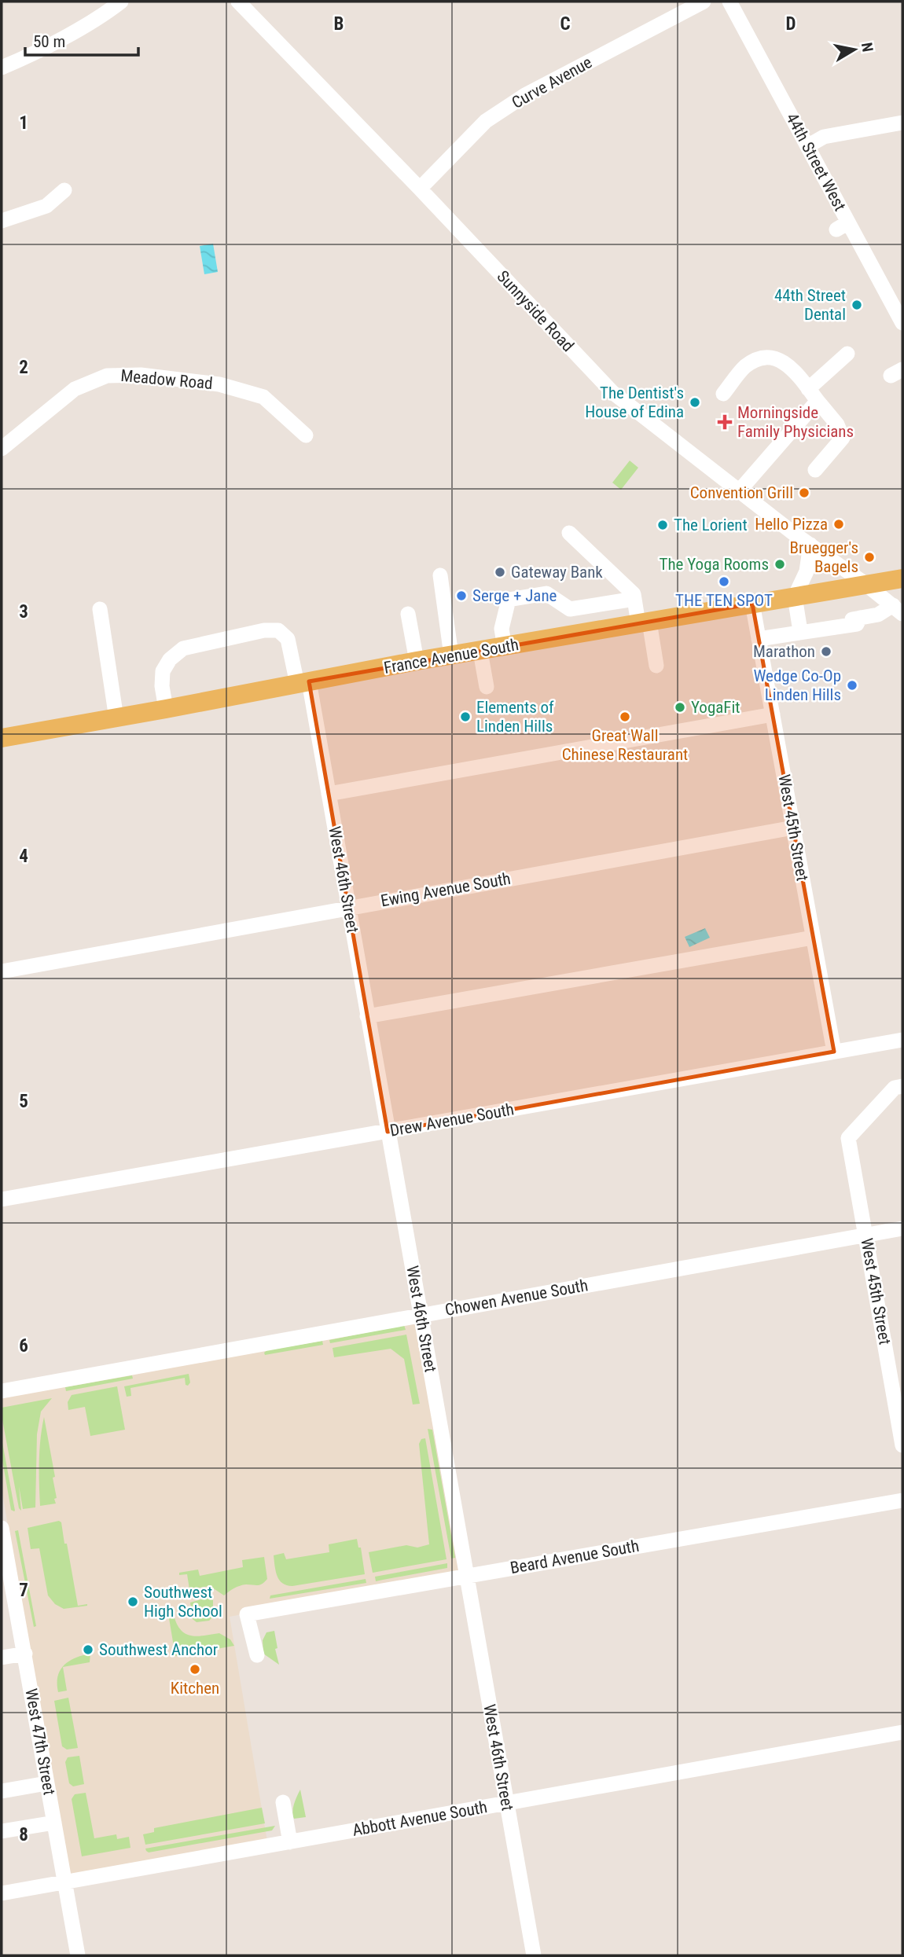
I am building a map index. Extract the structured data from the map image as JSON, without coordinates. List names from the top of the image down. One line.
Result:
{"streets":{"main road":["France Avenue South"],"street":["Curve Avenue","44th Street West","Sunnyside Road","Meadow Road","West 45th Street","West 46th Street","Ewing Avenue South","Drew Avenue South","Chowen Avenue South","Beard Avenue South","West 47th Street","Abbott Avenue South"]},"crossings":[["Curve Avenue","Sunnyside Road"],["Sunnyside Road","France Avenue South"],["France Avenue South","West 45th Street"],["France Avenue South","West 46th Street"],["West 45th Street","Ewing Avenue South"],["West 45th Street","Drew Avenue South"],["West 45th Street","Chowen Avenue South"],["West 46th Street","Ewing Avenue South"],["West 46th Street","Drew Avenue South"],["West 46th Street","Chowen Avenue South"],["West 46th Street","Beard Avenue South"],["West 46th Street","Abbott Avenue South"],["West 47th Street","Abbott Avenue South"]],"places":{"other":["44th Street Dental","The Dentist's House of Edina","Convention Grill","Hello Pizza","The Lorient","Bruegger's Bagels","The Yoga Rooms","Gateway Bank","THE TEN SPOT","Serge + Jane","Marathon","Wedge Co-Op Linden Hills","YogaFit","Elements of Linden Hills","Great Wall Chinese Restaurant","Southwest High School","Southwest Anchor","Kitchen"],"health":["Morningside Family Physicians"]},"scale_bar":"50 m","north":"right","grid":{"columns":["B","C","D"],"rows":["1","2","3","4","5","6","7","8"]}}
